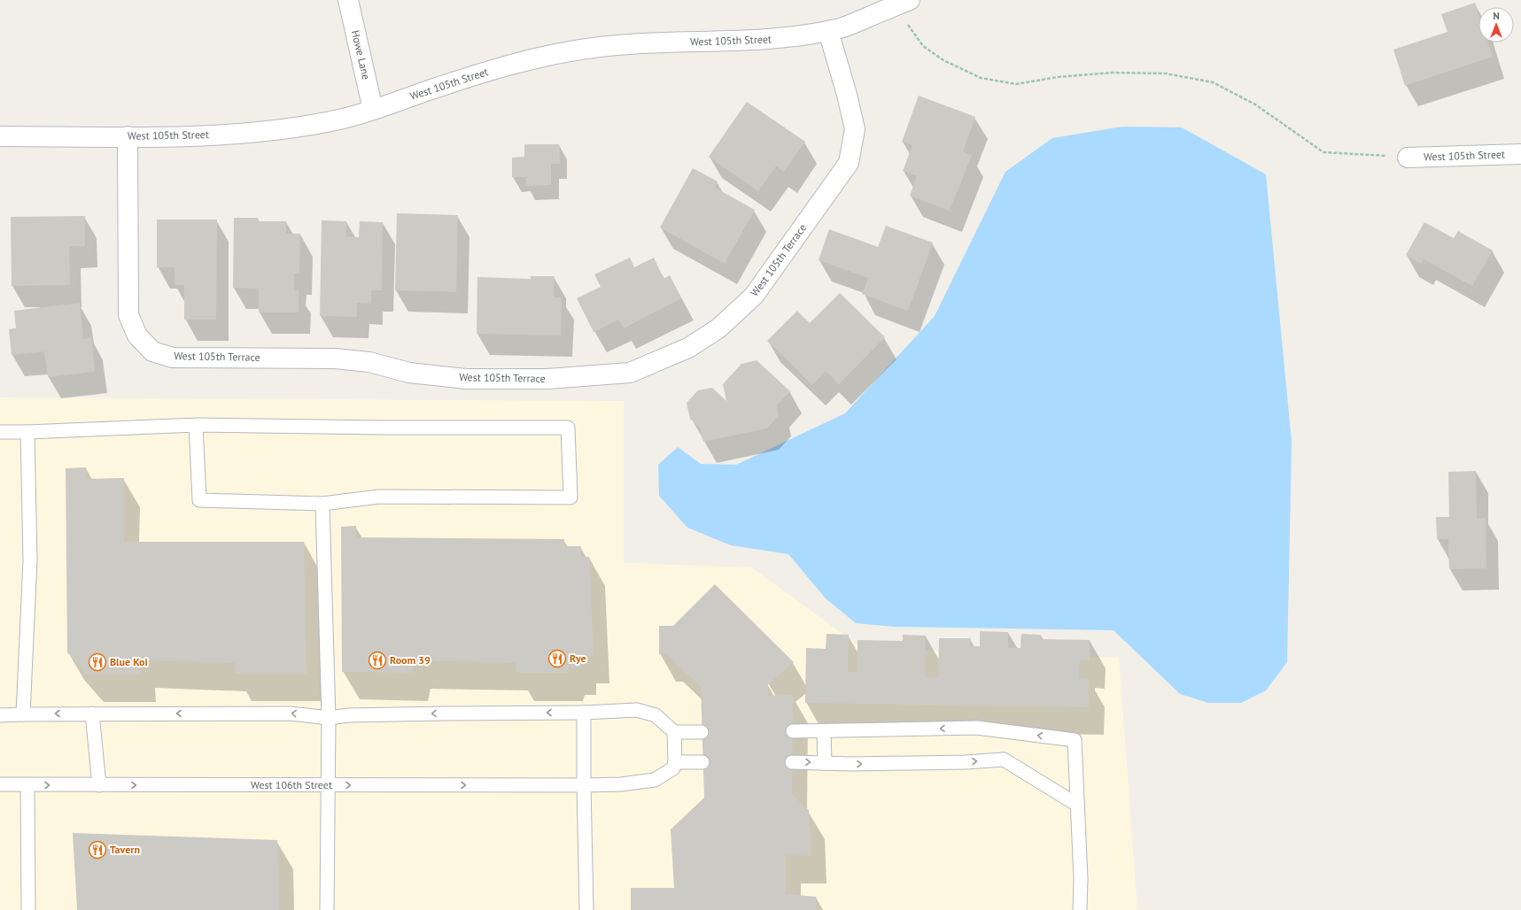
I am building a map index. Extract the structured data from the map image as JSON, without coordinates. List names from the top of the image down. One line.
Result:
{"streets":{"street":["West 105th Street","Howe Lane","West 105th Terrace"],"lane":["West 106th Street"]},"crossings":[["West 105th Street","Howe Lane"],["West 105th Street","West 105th Terrace"]],"places":{"restaurant":["Rye","Room 39","Blue Koi","Tavern"]},"north":"top"}
